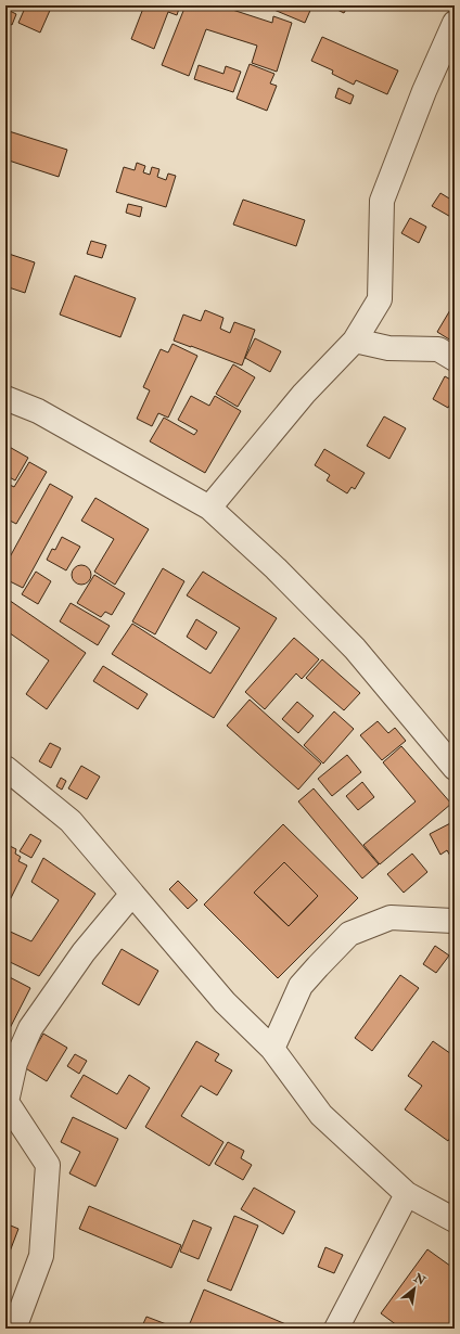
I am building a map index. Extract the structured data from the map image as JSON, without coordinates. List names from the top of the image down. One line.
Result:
{"north":"top right"}
